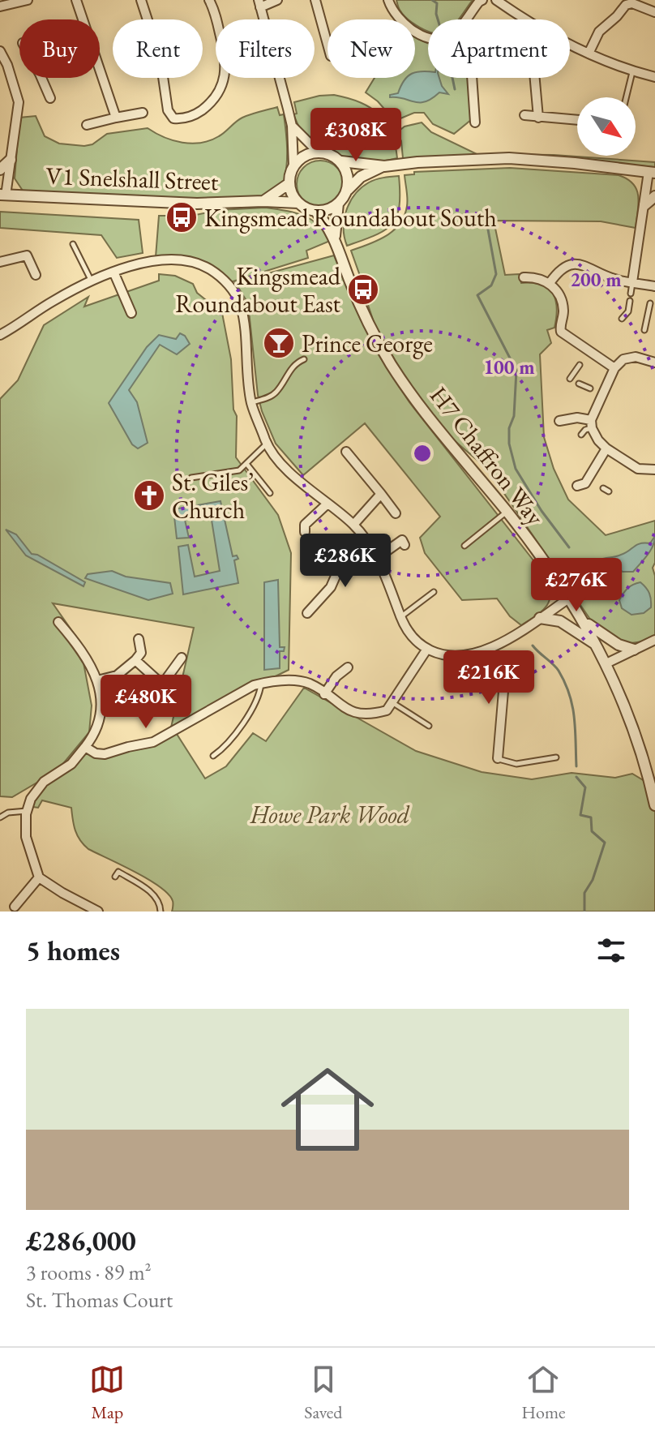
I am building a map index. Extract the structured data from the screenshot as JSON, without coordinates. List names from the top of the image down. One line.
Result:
{"streets":{"street":["V1 Snelshall Street","H7 Chaffron Way"]},"crossings":[["V1 Snelshall Street","H7 Chaffron Way"]],"parks":["Howe Park Wood"],"places":{"bus stop":["Kingsmead Roundabout South","Kingsmead Roundabout East"],"bar":["Prince George"],"church":["St. Giles’ Church"]},"north":"bottom right","page":{"chip":["Buy","Rent","Filters","New","Apartment"],"price":["£308K","£286K","£276K","£216K","£480K"],"heading":"5 homes","list":[{"name":"£286,000","note":"3 rooms · 89 m² · St. Thomas Court"}],"tabs":["Map","Saved","Home"]},"rings":["200 m","100 m"]}
